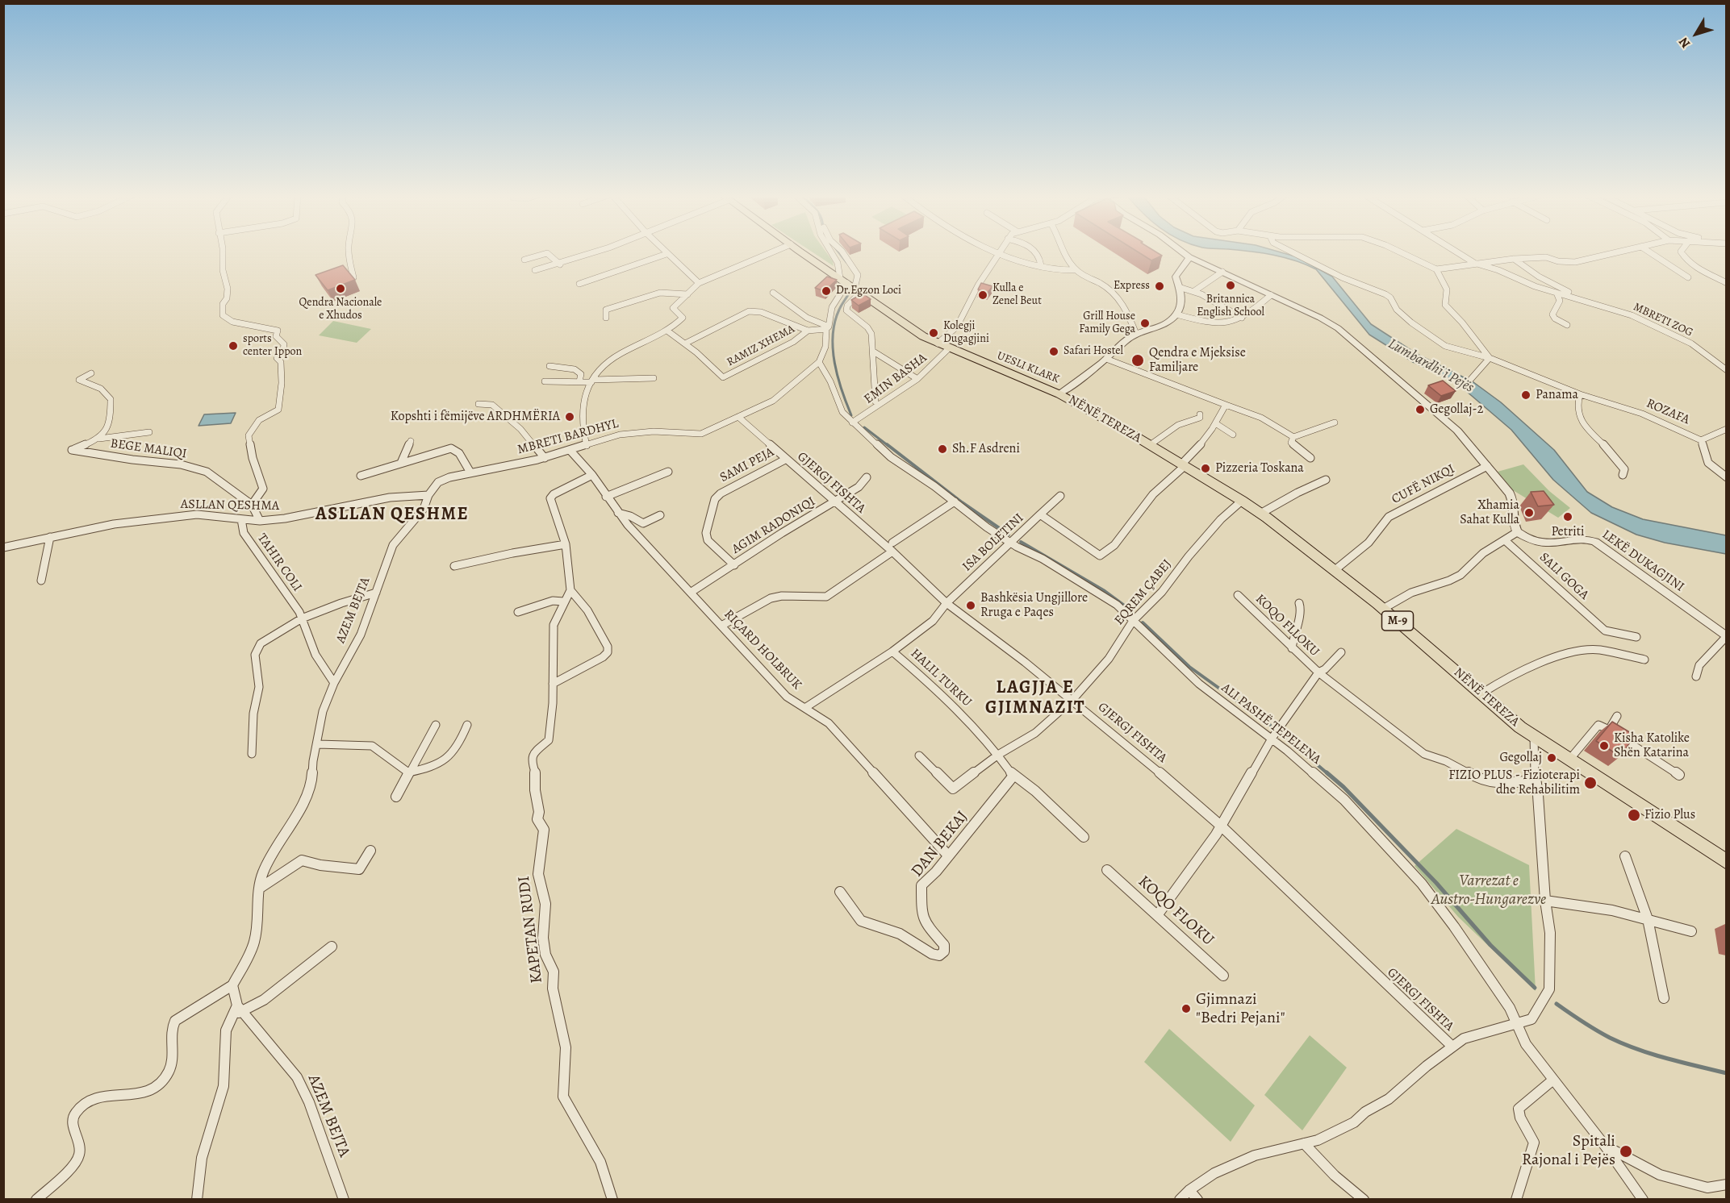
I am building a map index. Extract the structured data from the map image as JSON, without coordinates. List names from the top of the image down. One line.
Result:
{"streets":{"main road":["UESLI KLARK","NËNË TEREZA","M-9"],"street":["MBRETI ZOG","RAMIZ XHEMA","EMIN BASHA","ROZAFA","MBRETI BARDHYL","BEGE MALIQI","SAMI PEJA","GJERGJ FISHTA","CUFË NIKQI","ASLLAN QESHMA","AGIM RADONIQI","ISA BOLETINI","LEKË DUKAGJINI","TAHIR COLI","SALI GOGA","EQREM ÇABEJ","AZEM BEJTA","KOQO FLLOKU","RIÇARD HOLBRUK","HALIL TURKU","ALI PASHË TEPELENA","DAN BEKAJ","KOQO FLOKU","KAPETAN RUDI"]},"crossings":[["UESLI KLARK","EMIN BASHA"],["UESLI KLARK","NËNË TEREZA"],["EMIN BASHA","ALI PASHË TEPELENA"],["NËNË TEREZA","CUFË NIKQI"],["NËNË TEREZA","ISA BOLETINI"],["NËNË TEREZA","EQREM ÇABEJ"],["MBRETI BARDHYL","GJERGJ FISHTA"],["MBRETI BARDHYL","ASLLAN QESHMA"],["MBRETI BARDHYL","AZEM BEJTA"],["MBRETI BARDHYL","RIÇARD HOLBRUK"],["MBRETI BARDHYL","ALI PASHË TEPELENA"],["BEGE MALIQI","ASLLAN QESHMA"],["SAMI PEJA","GJERGJ FISHTA"],["SAMI PEJA","AGIM RADONIQI"],["GJERGJ FISHTA","AGIM RADONIQI"],["GJERGJ FISHTA","ISA BOLETINI"],["GJERGJ FISHTA","EQREM ÇABEJ"],["ASLLAN QESHMA","TAHIR COLI"],["ASLLAN QESHMA","AZEM BEJTA"],["AGIM RADONIQI","RIÇARD HOLBRUK"],["ISA BOLETINI","RIÇARD HOLBRUK"],["ISA BOLETINI","HALIL TURKU"],["ISA BOLETINI","ALI PASHË TEPELENA"],["TAHIR COLI","AZEM BEJTA"],["EQREM ÇABEJ","HALIL TURKU"],["EQREM ÇABEJ","ALI PASHË TEPELENA"],["RIÇARD HOLBRUK","DAN BEKAJ"],["HALIL TURKU","DAN BEKAJ"]],"districts":["ASLLAN QESHME","LAGJJA E GJIMNAZIT"],"water":["Lumbardhi i Pejës"],"parks":["Varrezat e Austro-Hungarezve"],"places":["Britannica English School","Express","Qendra Nacionale e Xhudos","Dr.Egzon Loci","Kulla e Zenel Beut","Grill House Family Gega","Kolegji Dugagjini","sports center Ippon","Safari Hostel","Qendra e Mjeksise Familjare","Panama","Gegollaj-2","Kopshti i fëmijëve ARDHMËRIA","Sh.F Asdreni","Pizzeria Toskana","Xhamia Sahat Kulla","Petriti","Bashkësia Ungjillore Rruga e Paqes","Kisha Katolike Shën Katarina","Gegollaj","FIZIO PLUS - Fizioterapi dhe Rehabilitim","Fizio Plus","Gjimnazi \"Bedri Pejani\"","Spitali Rajonal i Pejës"],"north":"bottom left"}
